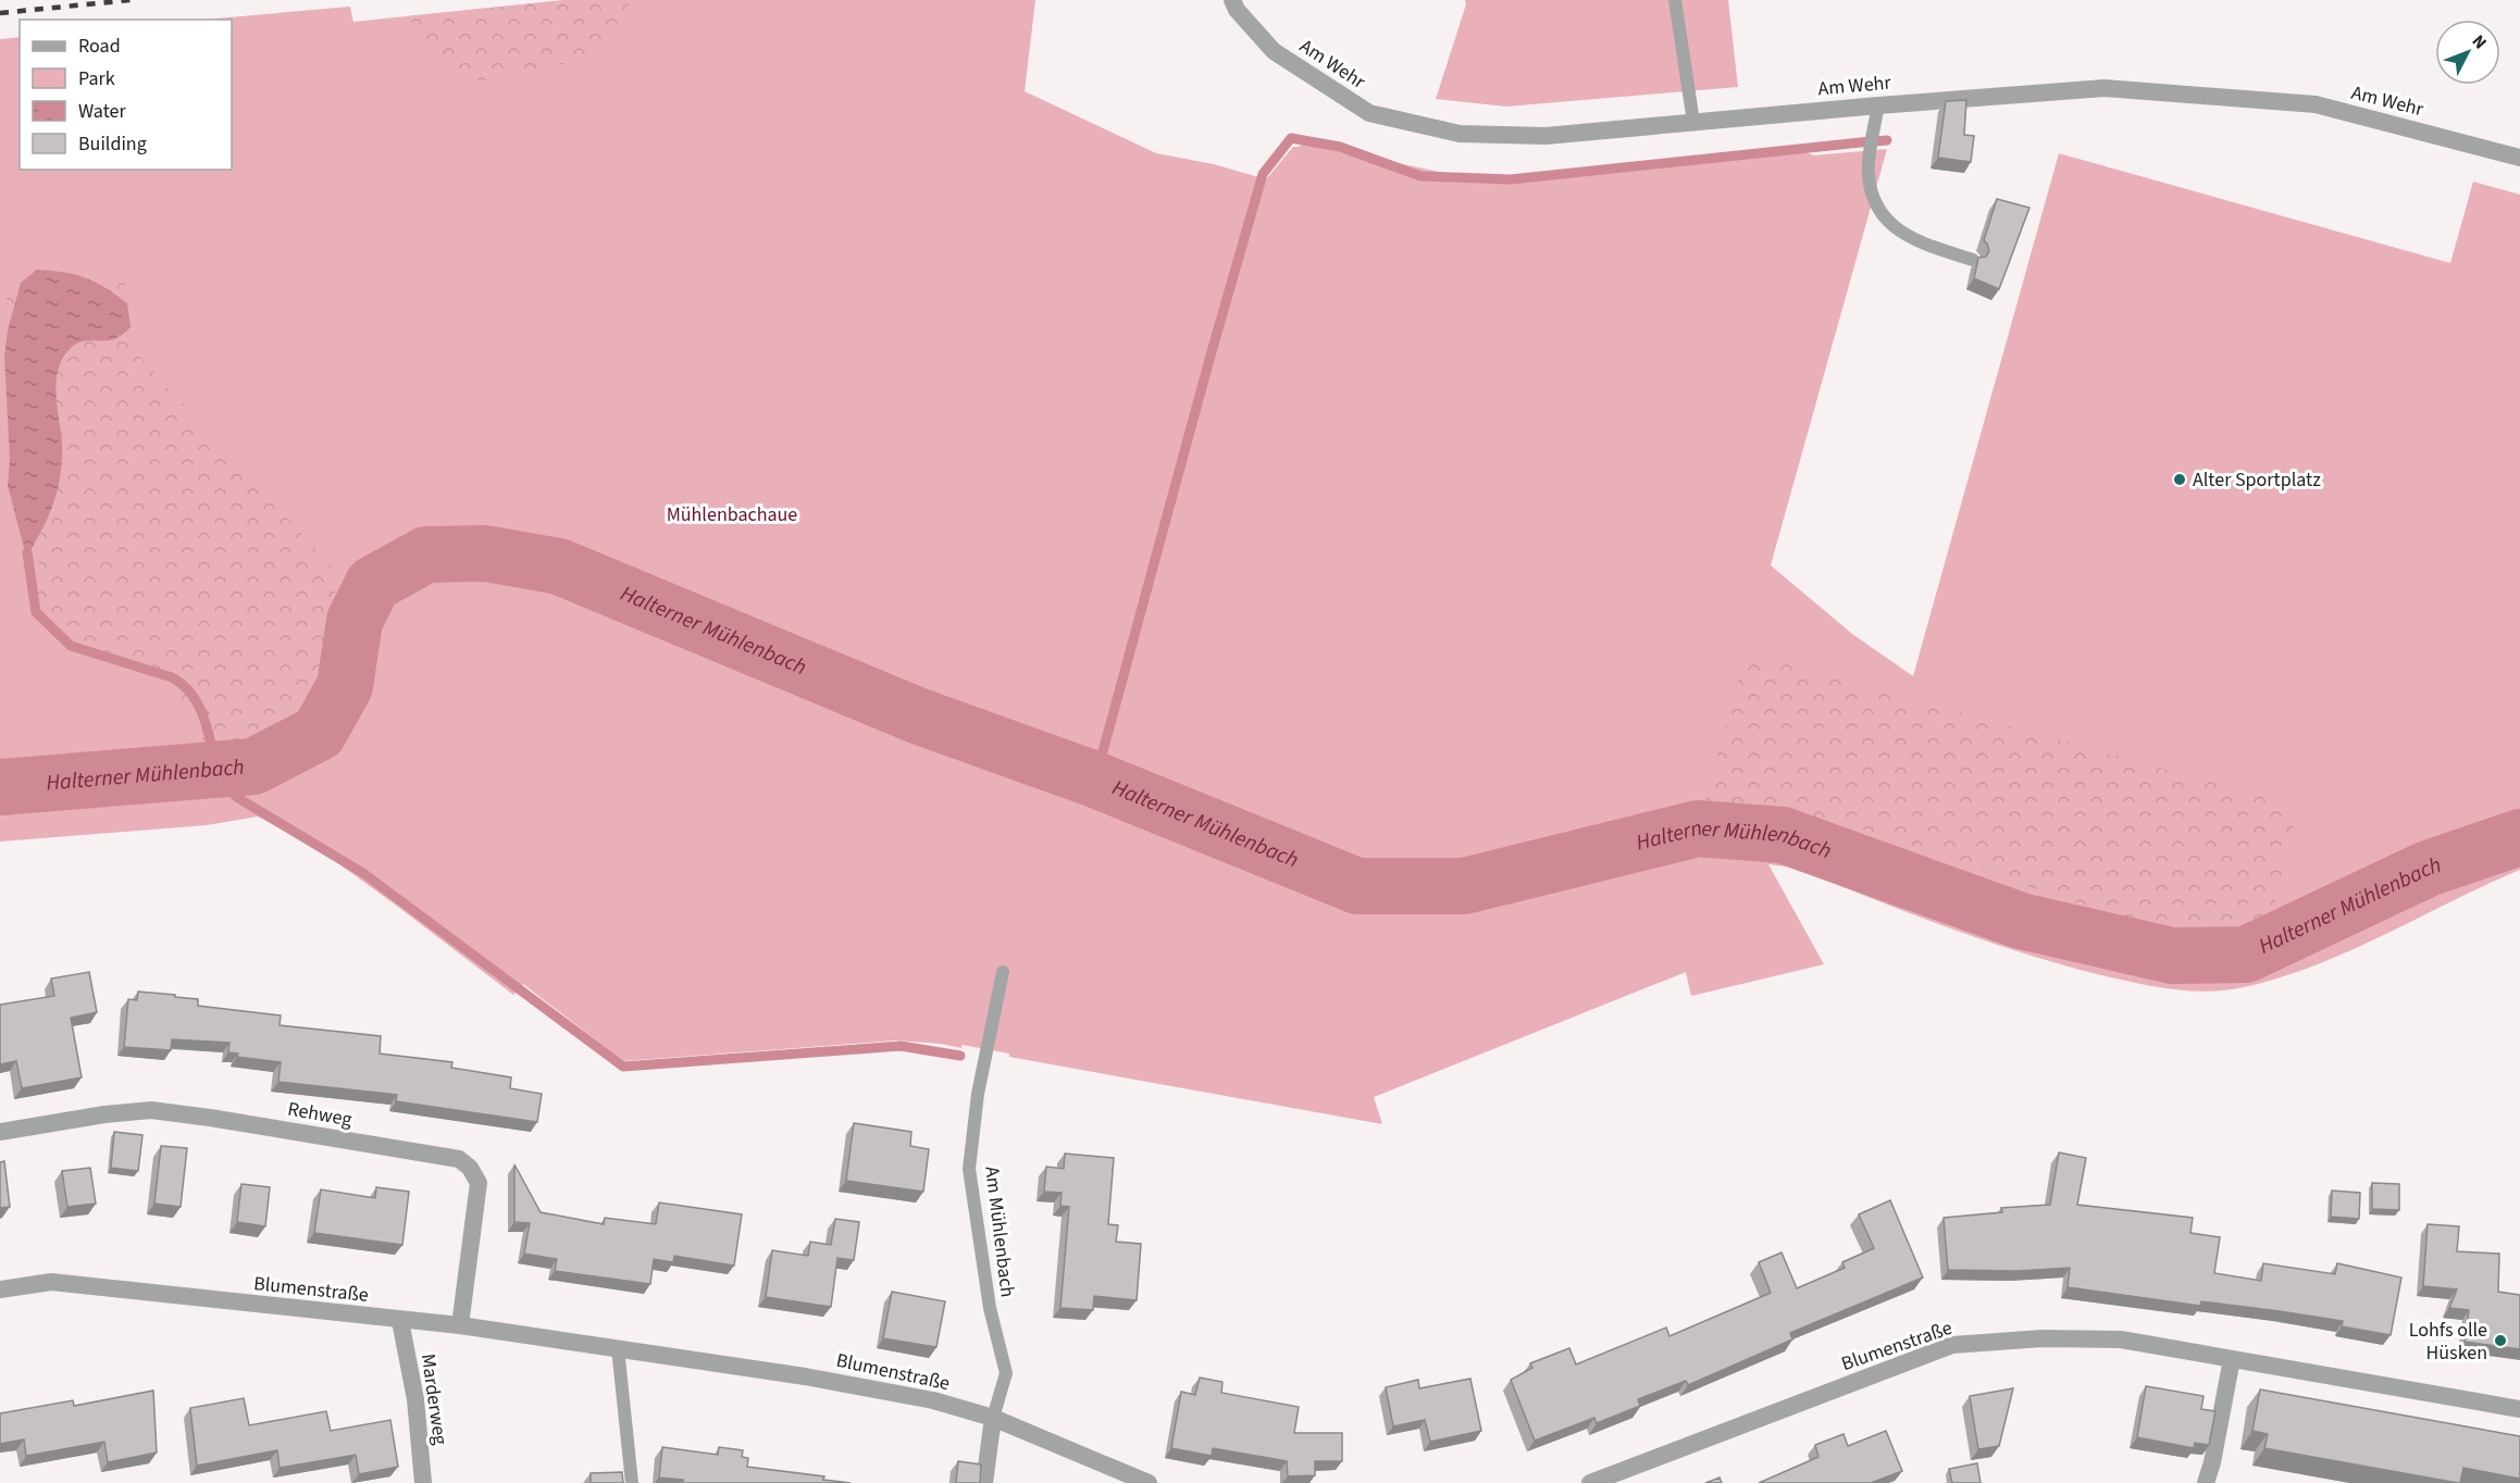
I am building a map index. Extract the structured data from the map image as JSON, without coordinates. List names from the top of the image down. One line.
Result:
{"streets":{"street":["Am Wehr","Rehweg","Blumenstraße","Marderweg"],"lane":["Am Mühlenbach"]},"crossings":[["Rehweg","Blumenstraße"],["Am Mühlenbach","Blumenstraße"],["Blumenstraße","Marderweg"]],"water":["Halterner Mühlenbach"],"parks":["Mühlenbachaue"],"places":["Alter Sportplatz","Lohfs olle Hüsken"],"legend":["Road","Park","Water","Building"],"north":"top right"}
